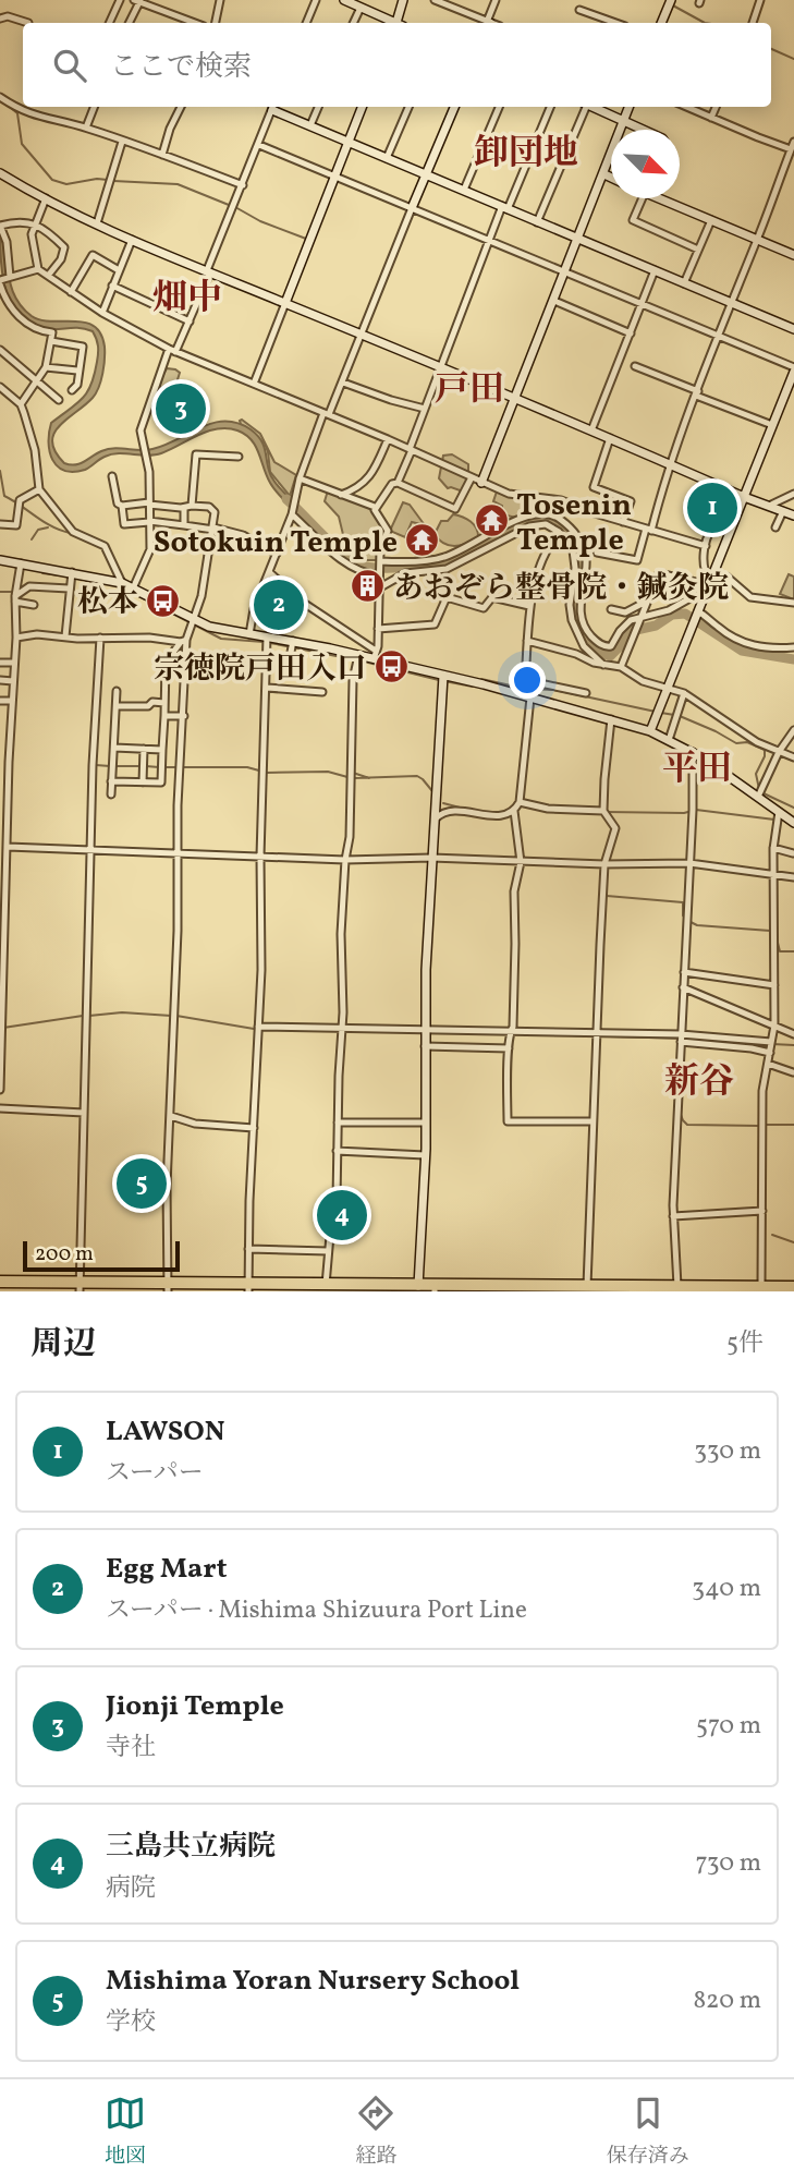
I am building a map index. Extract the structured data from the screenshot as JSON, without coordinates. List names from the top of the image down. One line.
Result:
{"districts":["卸団地","畑中","戸田","平田","新谷"],"places":{"temple":["Tosenin Temple","Sotokuin Temple"],"building":["あおぞら整骨院・鍼灸院"],"bus stop":["松本","宗徳院戸田入口"]},"scale_bar":"200 m","north":"bottom right","page":{"search":"ここで検索","pins":["3","1","2","5","4"],"scale":"200 m","heading":["周辺","5件"],"list":[{"mark":"1","name":"LAWSON","note":"スーパー","value":"330 m"},{"mark":"2","name":"Egg Mart","note":"スーパー · Mishima Shizuura Port Line","value":"340 m"},{"mark":"3","name":"Jionji Temple","note":"寺社","value":"570 m"},{"mark":"4","name":"三島共立病院","note":"病院","value":"730 m"},{"mark":"5","name":"Mishima Yoran Nursery School","note":"学校","value":"820 m"}],"nav":["地図","経路","保存済み"]}}
